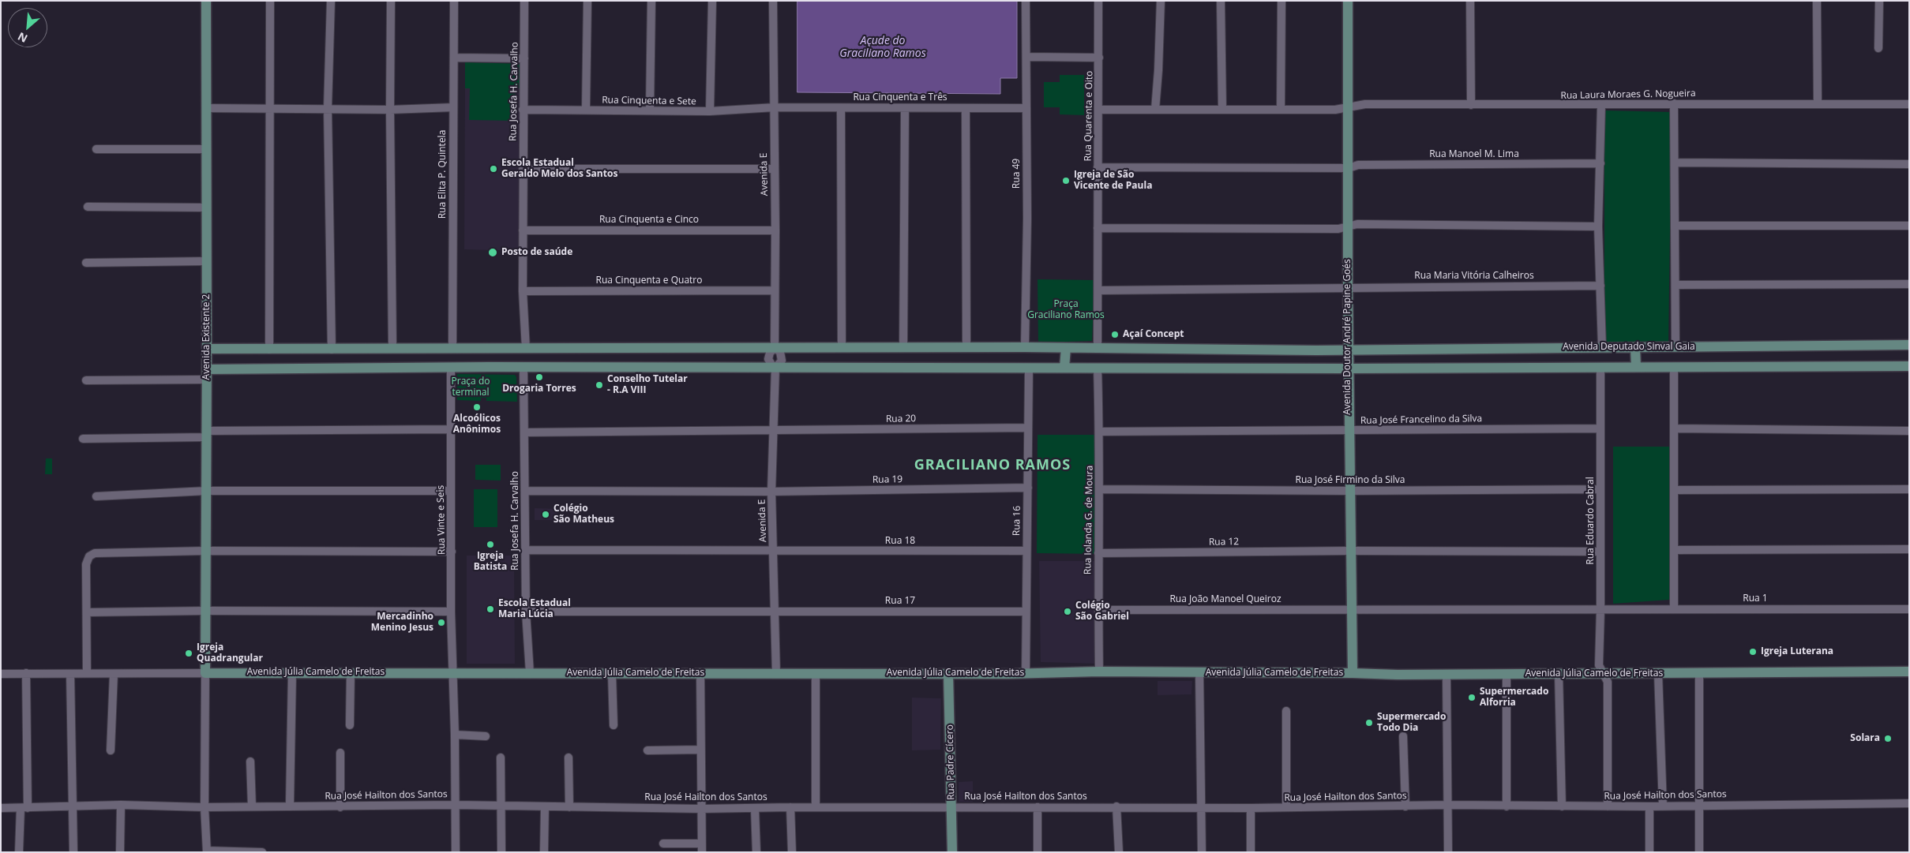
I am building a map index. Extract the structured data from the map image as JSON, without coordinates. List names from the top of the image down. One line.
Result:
{"streets":{"street":["Rua Josefa H. Carvalho","Rua Laura Moraes G. Nogueira","Rua Cinquenta e Três","Rua Cinquenta e Sete","Rua Quarenta e Oito","Rua Manoel M. Lima","Rua 49","Rua Elita P. Quintela","Avenida E","Rua Cinquenta e Cinco","Rua Maria Vitória Calheiros","Rua Cinquenta e Quatro","Avenida Existente 2","Avenida Doutor André Papine Goés","Avenida Deputado Sinval Gaia","Rua 20","Rua José Francelino da Silva","Rua 19","Rua José Firmino da Silva","Rua Vinte e Seis","Rua Iolanda G. de Moura","Rua 16","Rua Eduardo Cabral","Rua 18","Rua 12","Rua 1","Rua João Manoel Queiroz","Rua 17","Avenida Júlia Camelo de Freitas","Rua Padre Cícero","Rua José Hailton dos Santos"]},"crossings":[["Rua Josefa H. Carvalho","Rua Cinquenta e Sete"],["Rua Josefa H. Carvalho","Rua Cinquenta e Cinco"],["Rua Josefa H. Carvalho","Rua Cinquenta e Quatro"],["Rua Josefa H. Carvalho","Avenida Deputado Sinval Gaia"],["Rua Josefa H. Carvalho","Rua 20"],["Rua Josefa H. Carvalho","Rua 19"],["Rua Josefa H. Carvalho","Rua 18"],["Rua Josefa H. Carvalho","Rua 17"],["Rua Josefa H. Carvalho","Avenida Júlia Camelo de Freitas"],["Rua Laura Moraes G. Nogueira","Rua Quarenta e Oito"],["Rua Laura Moraes G. Nogueira","Avenida Doutor André Papine Goés"],["Rua Cinquenta e Três","Rua Cinquenta e Sete"],["Rua Cinquenta e Três","Rua 49"],["Rua Cinquenta e Três","Avenida E"],["Rua Cinquenta e Sete","Avenida E"],["Rua Quarenta e Oito","Rua Manoel M. Lima"],["Rua Quarenta e Oito","Rua Maria Vitória Calheiros"],["Rua Quarenta e Oito","Avenida Deputado Sinval Gaia"],["Rua Manoel M. Lima","Avenida Doutor André Papine Goés"],["Rua 49","Avenida Deputado Sinval Gaia"],["Rua Elita P. Quintela","Avenida Deputado Sinval Gaia"],["Avenida E","Rua Cinquenta e Cinco"],["Avenida E","Rua Cinquenta e Quatro"],["Avenida E","Avenida Deputado Sinval Gaia"],["Avenida E","Rua 20"],["Avenida E","Rua 19"],["Avenida E","Rua 18"],["Avenida E","Rua 17"],["Avenida E","Avenida Júlia Camelo de Freitas"],["Rua Maria Vitória Calheiros","Avenida Doutor André Papine Goés"],["Avenida Existente 2","Avenida Deputado Sinval Gaia"],["Avenida Existente 2","Avenida Júlia Camelo de Freitas"],["Avenida Doutor André Papine Goés","Avenida Deputado Sinval Gaia"],["Avenida Doutor André Papine Goés","Rua José Francelino da Silva"],["Avenida Doutor André Papine Goés","Rua José Firmino da Silva"],["Avenida Doutor André Papine Goés","Rua 12"],["Avenida Doutor André Papine Goés","Rua João Manoel Queiroz"],["Avenida Doutor André Papine Goés","Avenida Júlia Camelo de Freitas"],["Avenida Deputado Sinval Gaia","Rua Vinte e Seis"],["Avenida Deputado Sinval Gaia","Rua Iolanda G. de Moura"],["Avenida Deputado Sinval Gaia","Rua 16"],["Avenida Deputado Sinval Gaia","Rua Eduardo Cabral"],["Rua 20","Rua 16"],["Rua José Francelino da Silva","Rua Iolanda G. de Moura"],["Rua José Francelino da Silva","Rua Eduardo Cabral"],["Rua 19","Rua 16"],["Rua José Firmino da Silva","Rua Iolanda G. de Moura"],["Rua José Firmino da Silva","Rua Eduardo Cabral"],["Rua Vinte e Seis","Avenida Júlia Camelo de Freitas"],["Rua Vinte e Seis","Rua José Hailton dos Santos"],["Rua Iolanda G. de Moura","Rua 12"],["Rua Iolanda G. de Moura","Rua João Manoel Queiroz"],["Rua Iolanda G. de Moura","Avenida Júlia Camelo de Freitas"],["Rua 16","Rua 18"],["Rua 16","Rua 17"],["Rua 16","Avenida Júlia Camelo de Freitas"],["Rua Eduardo Cabral","Rua 12"],["Rua Eduardo Cabral","Rua 1"],["Rua Eduardo Cabral","Rua João Manoel Queiroz"],["Rua Eduardo Cabral","Avenida Júlia Camelo de Freitas"],["Rua Eduardo Cabral","Rua José Hailton dos Santos"],["Rua 1","Rua João Manoel Queiroz"],["Avenida Júlia Camelo de Freitas","Rua Padre Cícero"],["Rua Padre Cícero","Rua José Hailton dos Santos"]],"districts":["GRACILIANO RAMOS"],"water":["Açude do Graciliano Ramos"],"parks":["Praça Graciliano Ramos","Praça do terminal"],"places":["Escola Estadual Geraldo Melo dos Santos","Igreja de São Vicente de Paula","Posto de saúde","Açaí Concept","Drogaria Torres","Conselho Tutelar - R.A VIII","Alcoólicos Anônimos","Colégio São Matheus","Igreja Batista","Escola Estadual Maria Lúcia","Colégio São Gabriel","Mercadinho Menino Jesus","Igreja Luterana","Igreja Quadrangular","Supermercado Alforria","Supermercado Todo Dia","Solara"],"north":"bottom left"}
